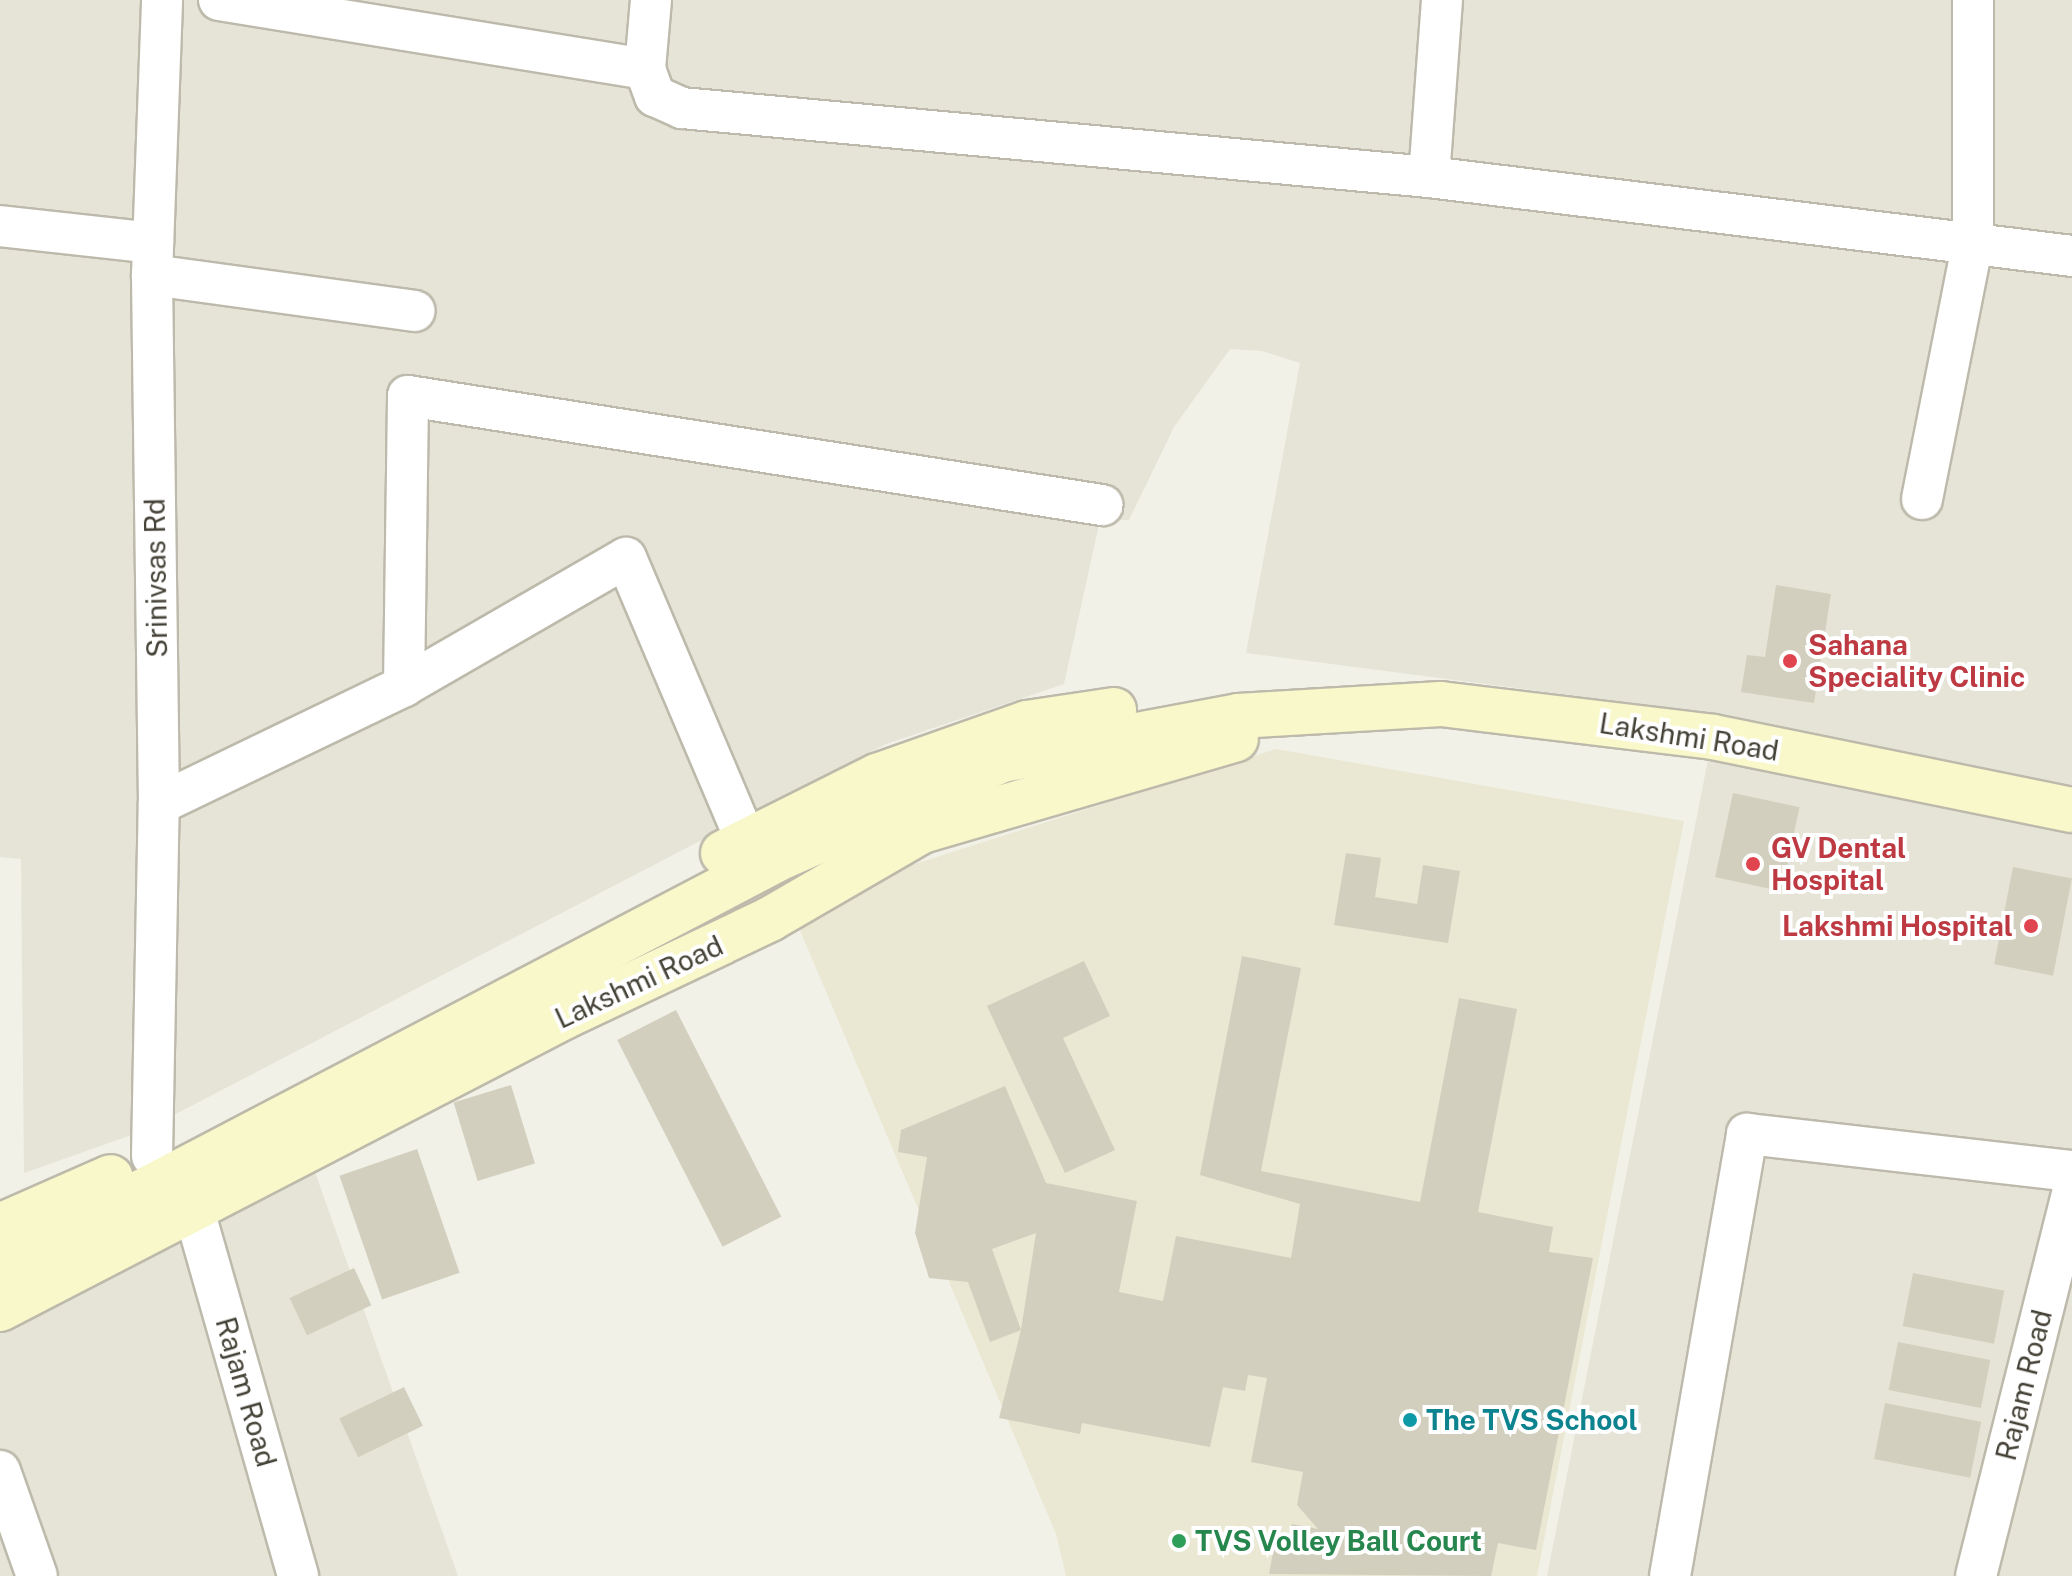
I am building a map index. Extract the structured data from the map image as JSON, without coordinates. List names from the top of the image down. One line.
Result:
{"streets":{"street":["Srinivsas Rd","Lakshmi Road","Rajam Road"]},"crossings":[["Srinivsas Rd","Lakshmi Road"],["Lakshmi Road","Rajam Road"]],"places":["Sahana Speciality Clinic","GV Dental Hospital","Lakshmi Hospital","The TVS School","TVS Volley Ball Court"]}
